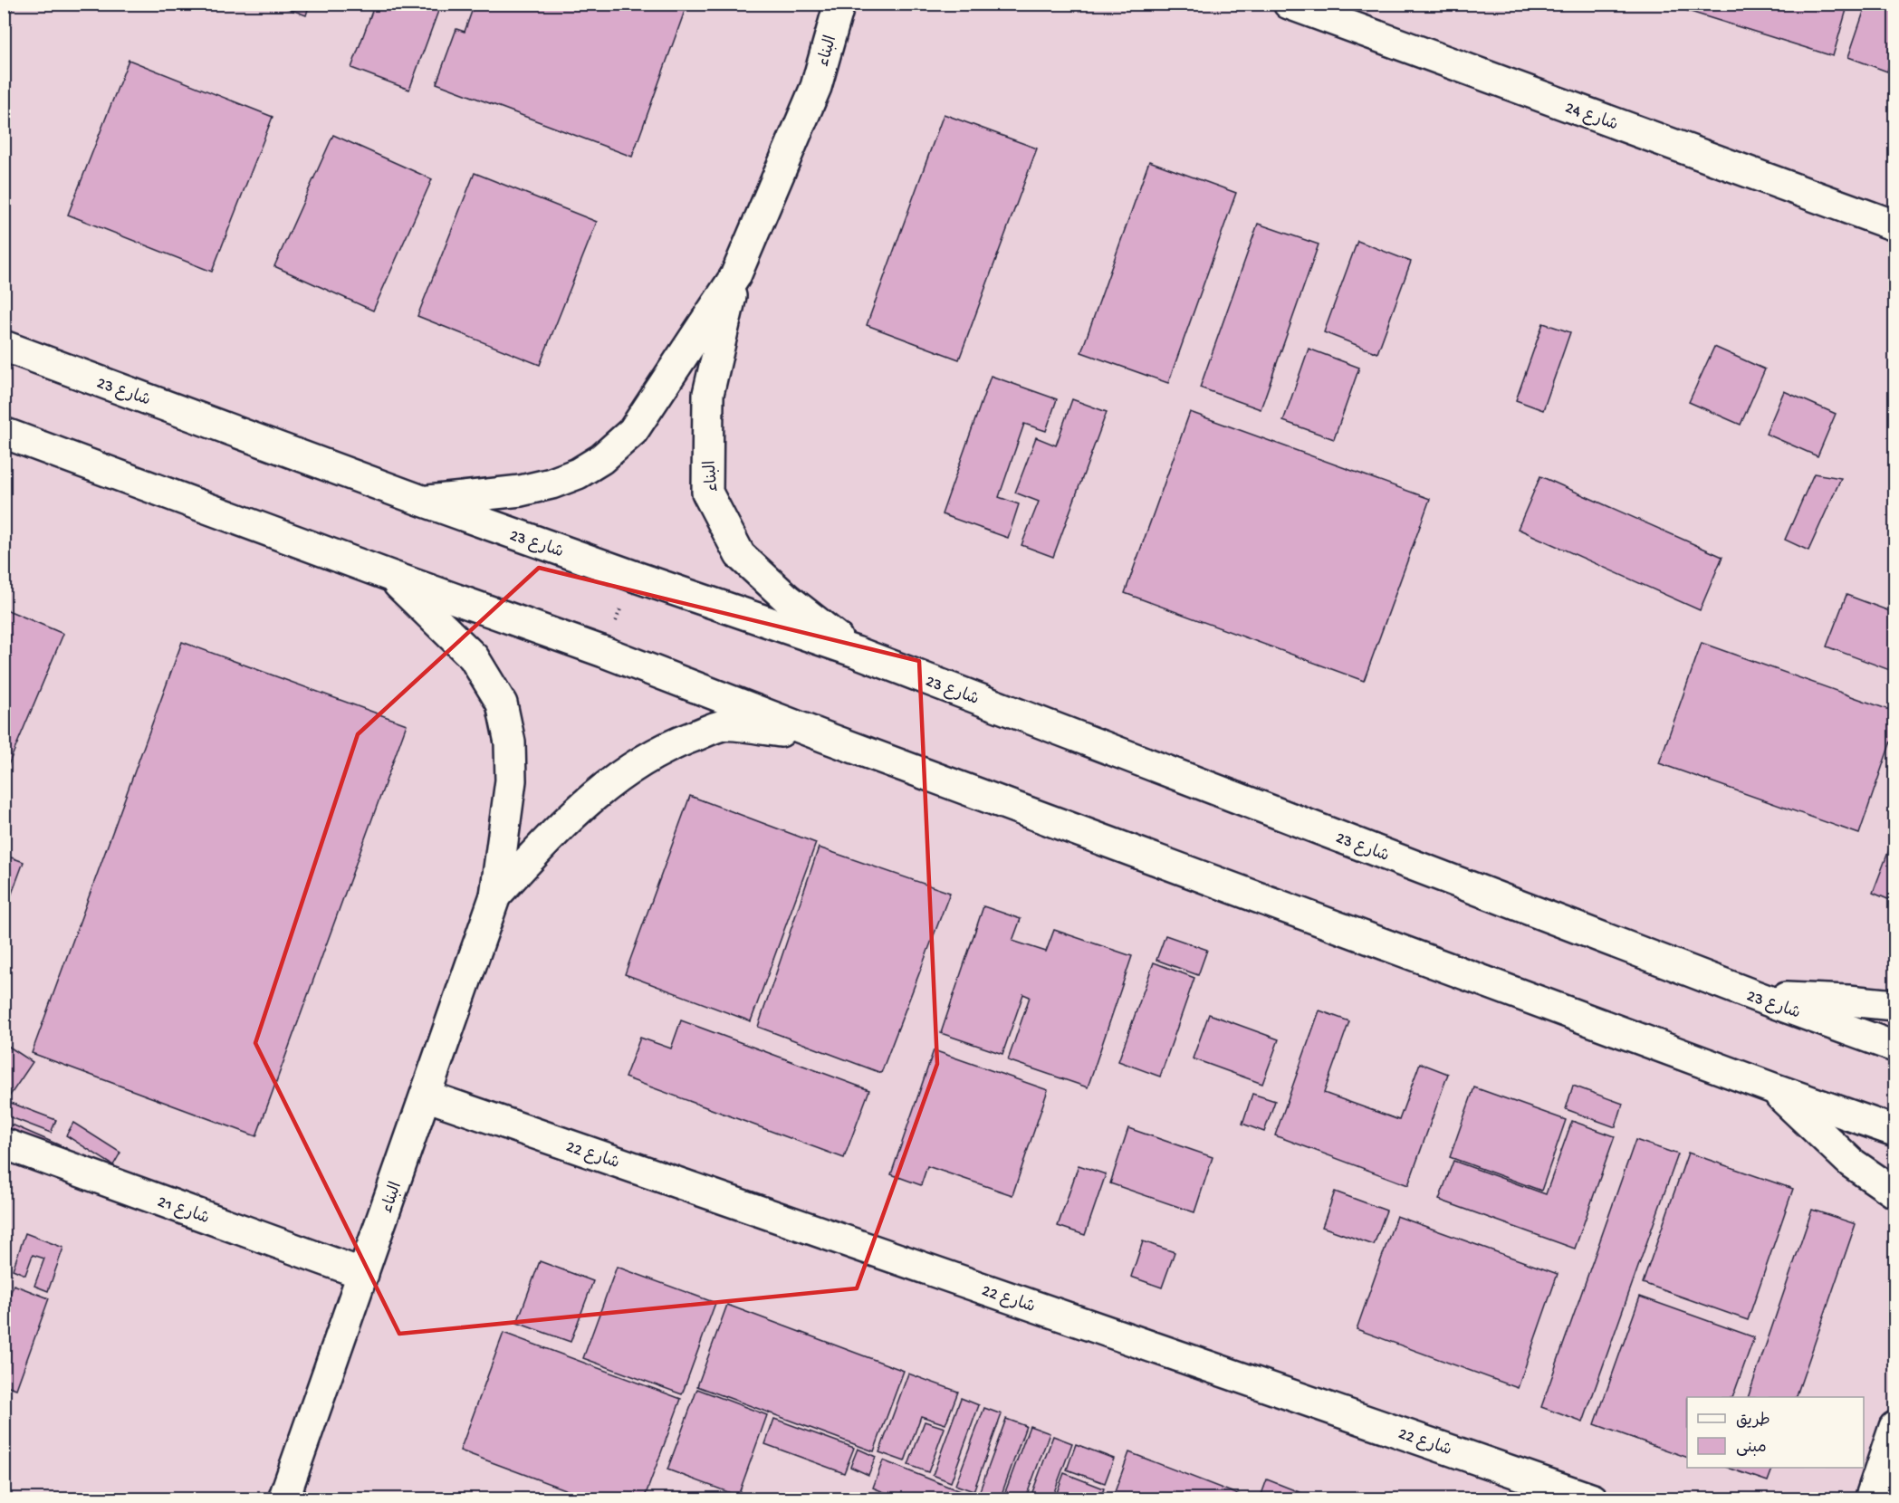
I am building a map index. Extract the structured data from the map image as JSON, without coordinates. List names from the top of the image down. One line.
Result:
{"streets":{"street":["البناء","شارع 24","شارع 23","شارع 22","شارع 21"]},"crossings":[["البناء","شارع 23"],["البناء","شارع 22"],["البناء","شارع 21"]],"legend":["طريق","مبنى"]}
